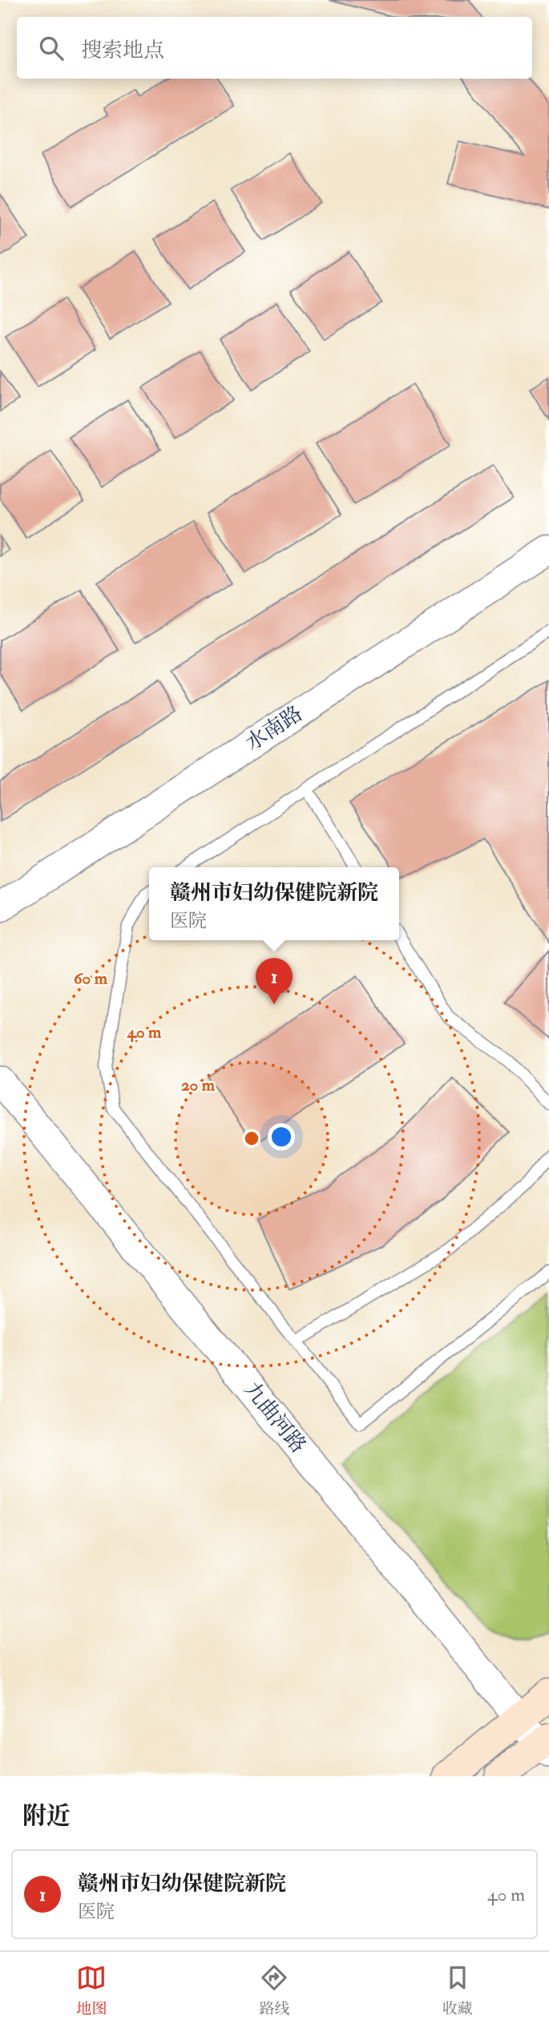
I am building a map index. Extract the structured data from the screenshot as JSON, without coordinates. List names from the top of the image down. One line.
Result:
{"streets":{"street":["水南路","九曲河路"]},"page":{"search":"搜索地点","popup":["赣州市妇幼保健院新院","医院"],"pins":"1","heading":"附近","list":[{"mark":"1","name":"赣州市妇幼保健院新院","note":"医院","value":"40 m"}],"nav":["地图","路线","收藏"]},"rings":["60 m","40 m","20 m"]}
